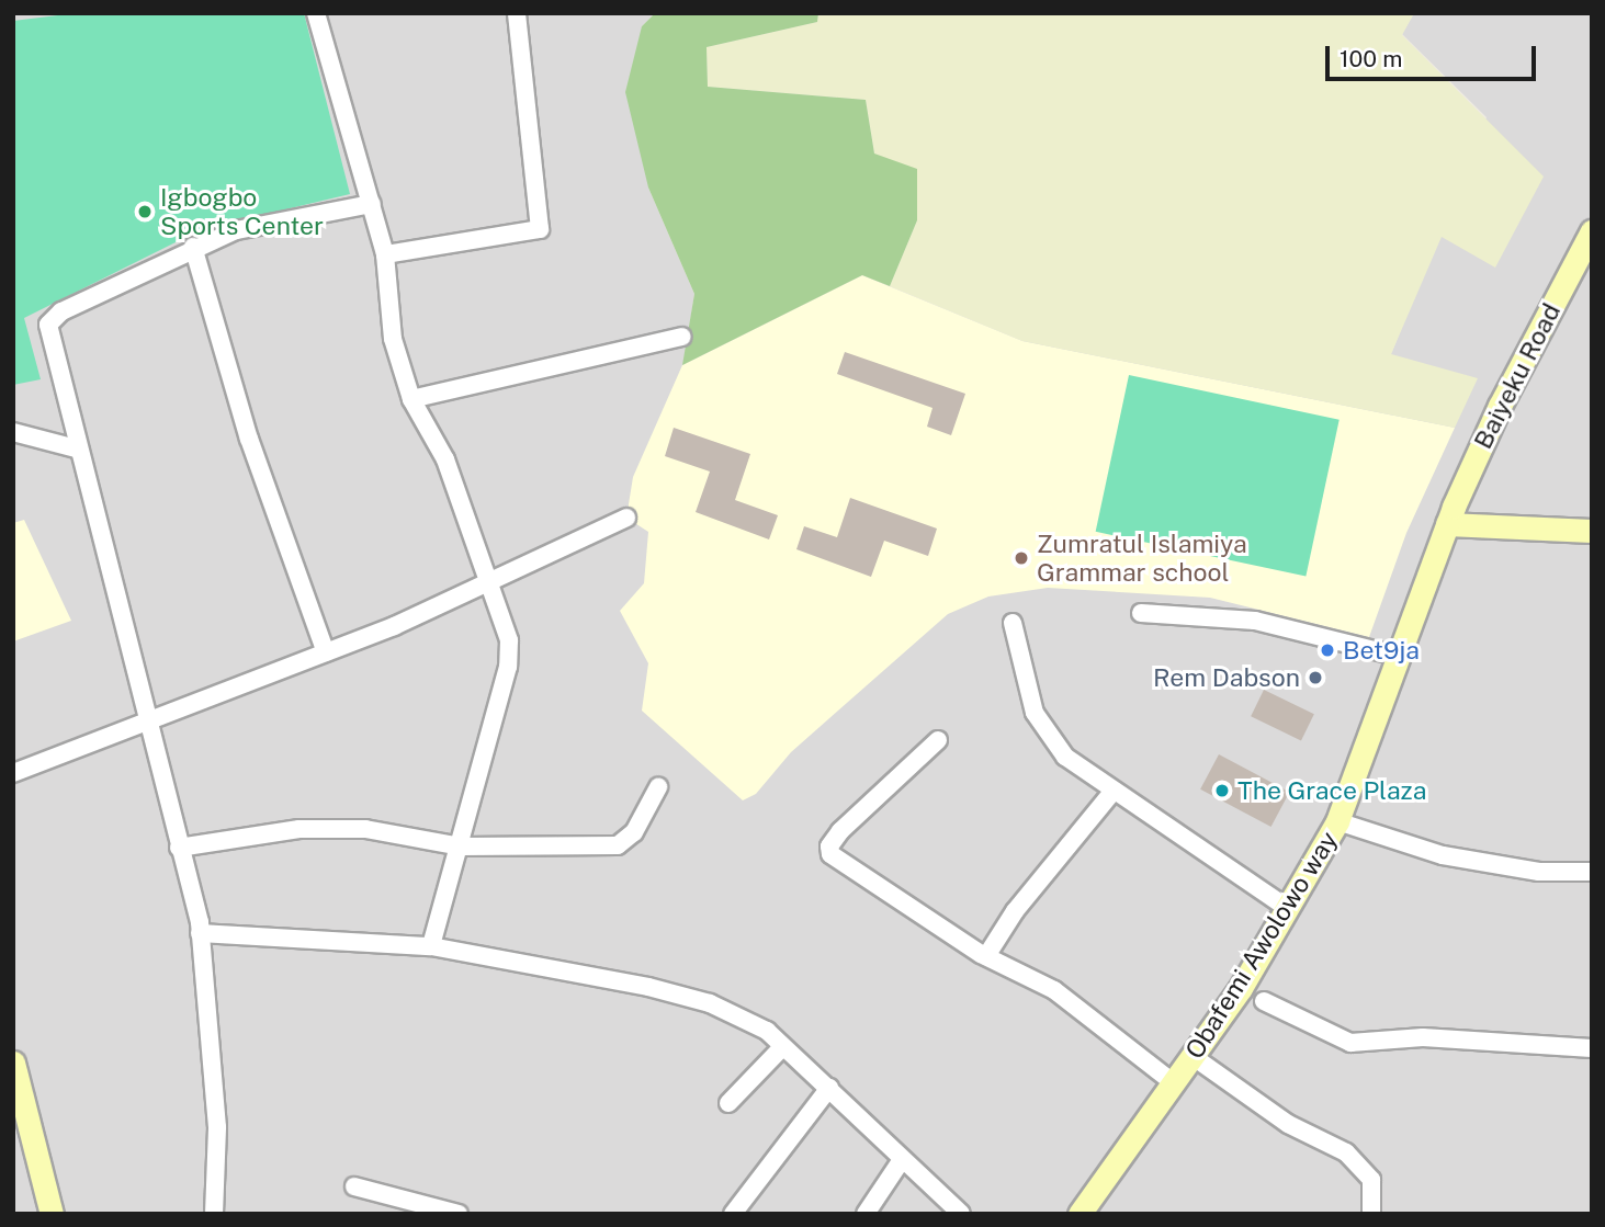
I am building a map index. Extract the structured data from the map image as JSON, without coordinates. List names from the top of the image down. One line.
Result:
{"streets":{"main road":["Baiyeku Road","Obafemi Awolowo way"]},"crossings":[["Baiyeku Road","Obafemi Awolowo way"]],"places":["Igbogbo Sports Center","Zumratul Islamiya Grammar school","Bet9ja","Rem Dabson","The Grace Plaza"],"scale_bar":"100 m"}
